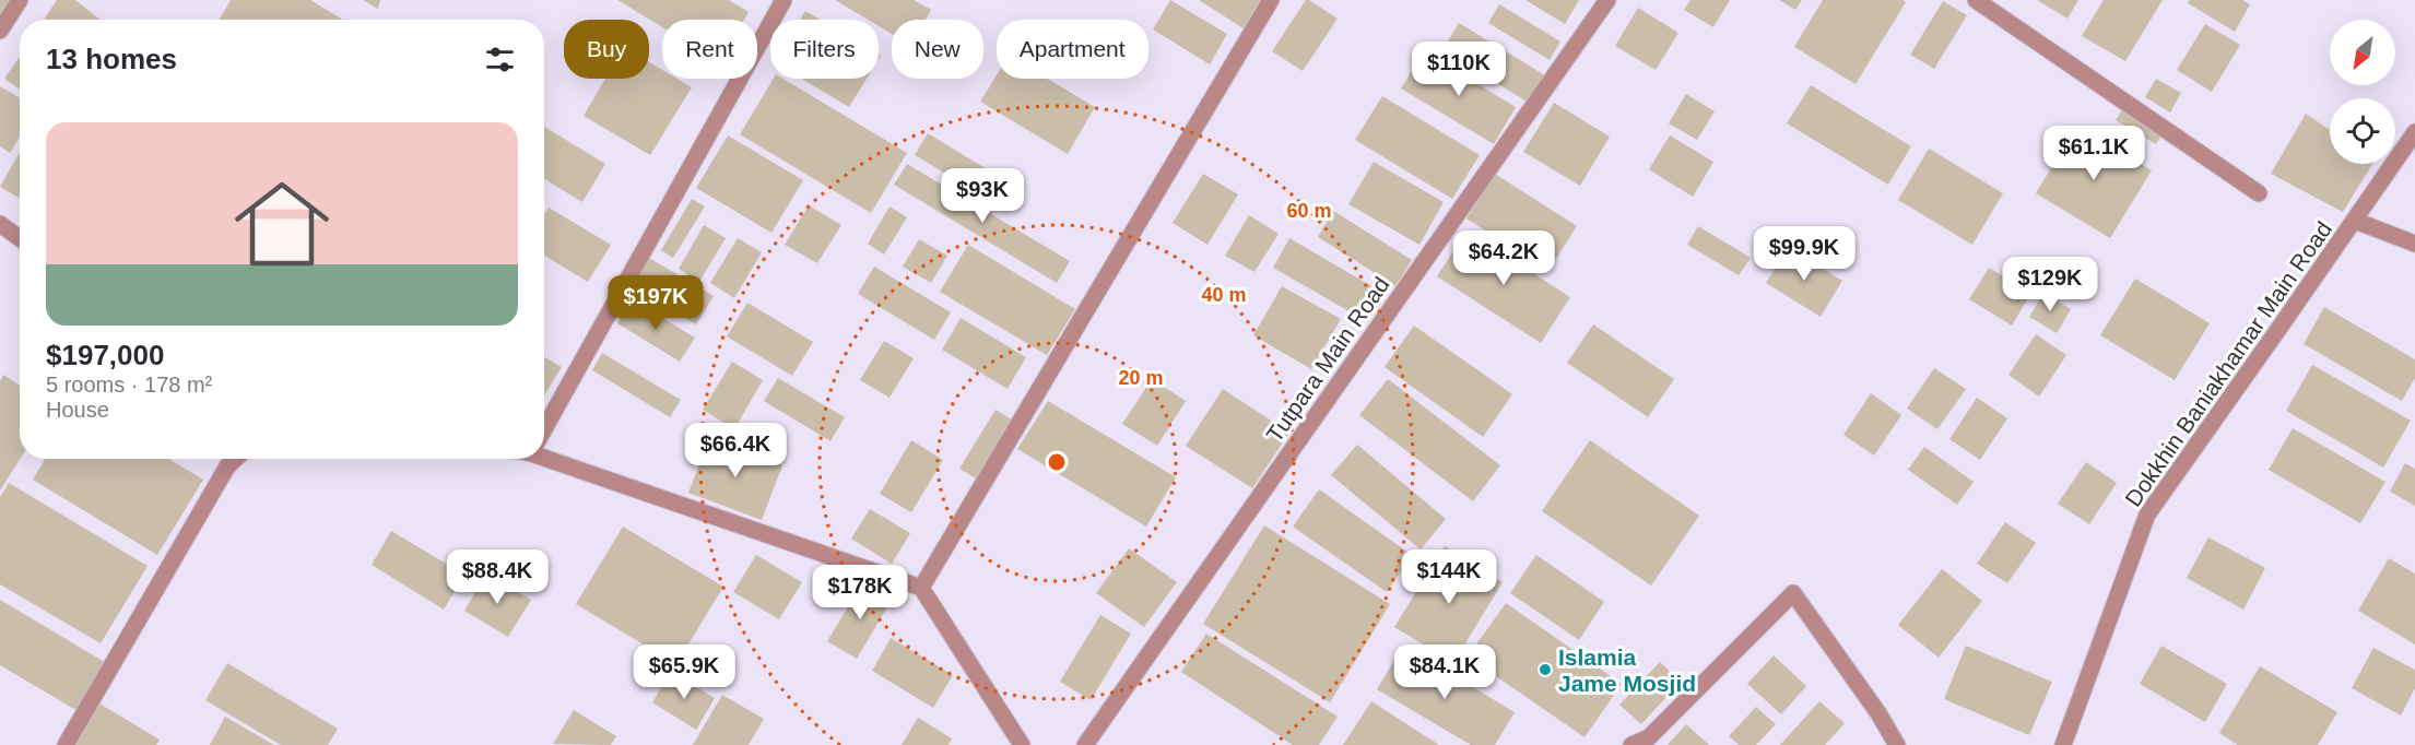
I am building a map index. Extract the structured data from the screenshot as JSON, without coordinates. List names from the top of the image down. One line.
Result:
{"streets":{"street":["Tutpara Main Road","Dokkhin Baniakhamar Main Road"]},"places":["Islamia Jame Mosjid"],"north":"bottom left","page":{"chip":["Buy","Rent","Filters","New","Apartment"],"heading":"13 homes","price":["$110K","$61.1K","$93K","$99.9K","$64.2K","$129K","$197K","$66.4K","$88.4K","$144K","$178K","$65.9K","$84.1K"],"list":[{"name":"$197,000","note":"5 rooms · 178 m² · House"}]},"rings":["60 m","40 m","20 m"]}
